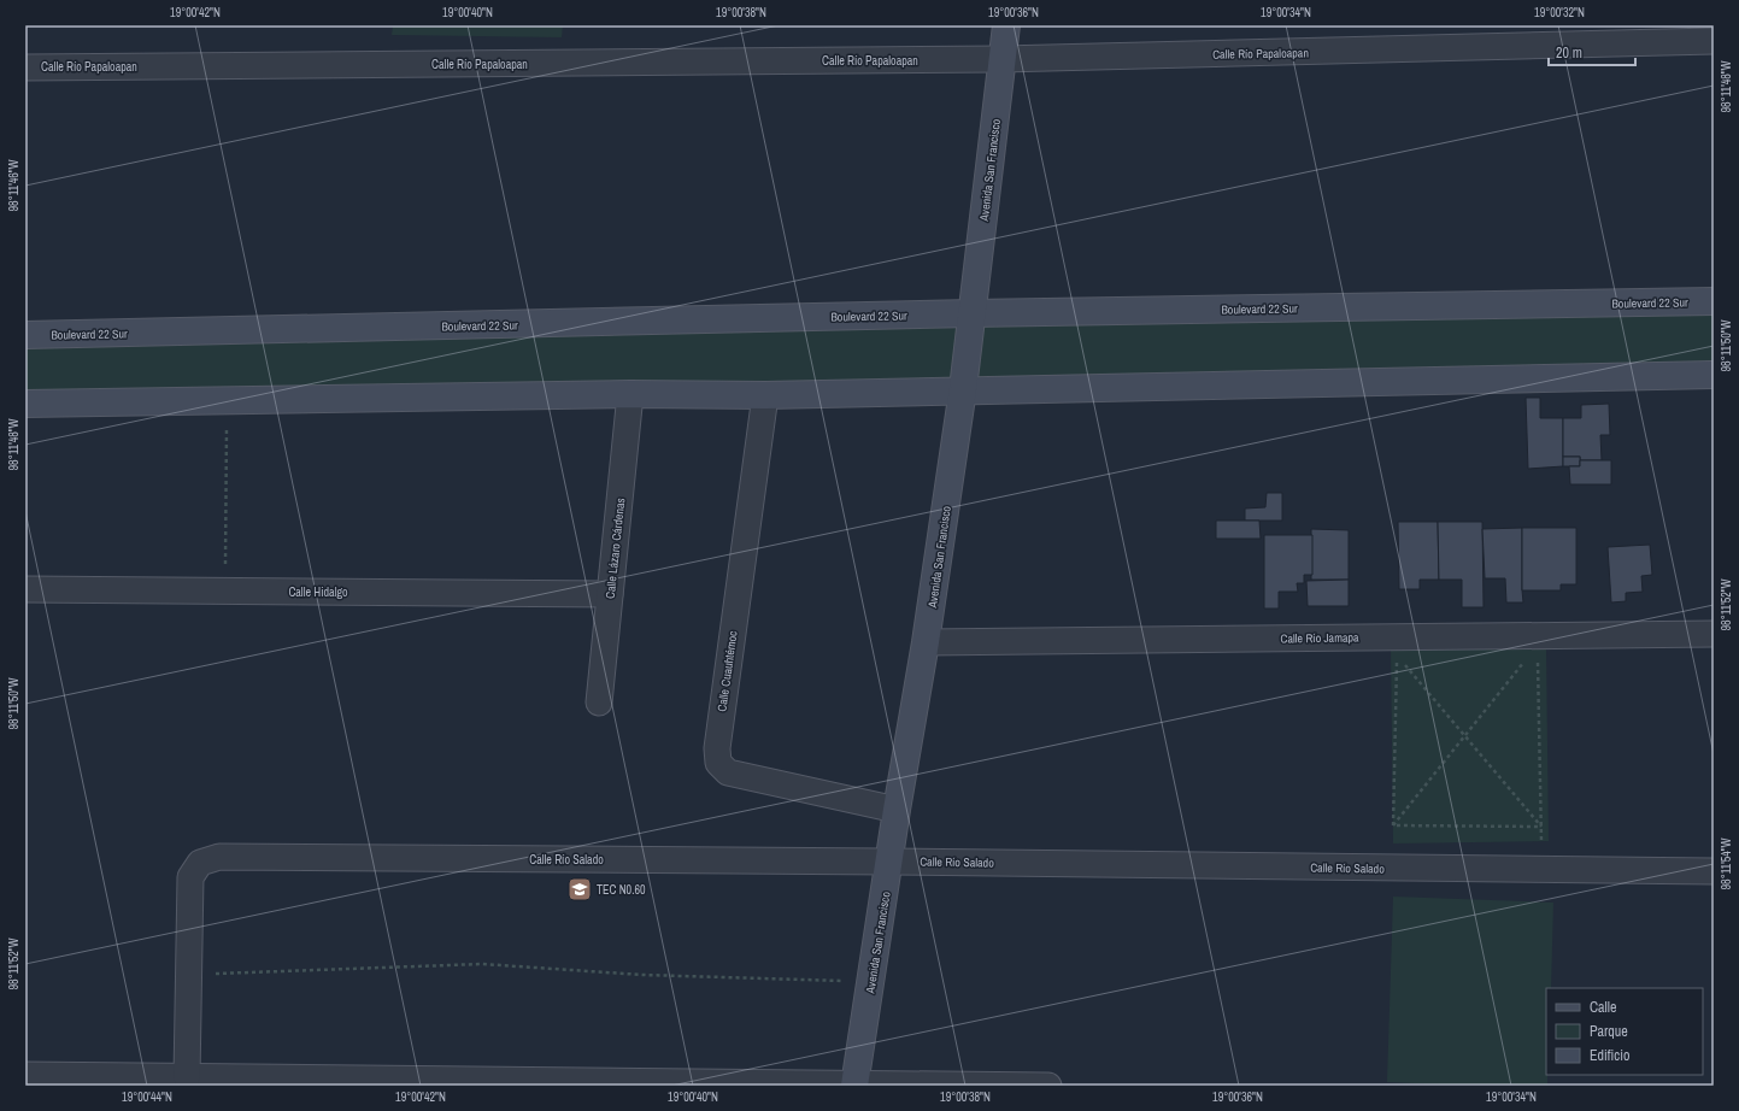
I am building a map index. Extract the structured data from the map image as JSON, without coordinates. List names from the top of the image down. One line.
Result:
{"streets":{"street":["Calle Río Papaloapan","Avenida San Francisco","Boulevard 22 Sur","Calle Lázaro Cárdenas","Calle Hidalgo","Calle Río Jamapa","Calle Cuauhtémoc","Calle Río Salado"]},"crossings":[["Calle Río Papaloapan","Avenida San Francisco"],["Avenida San Francisco","Boulevard 22 Sur"],["Avenida San Francisco","Calle Río Jamapa"],["Avenida San Francisco","Calle Cuauhtémoc"],["Avenida San Francisco","Calle Río Salado"],["Calle Lázaro Cárdenas","Calle Hidalgo"]],"places":{"school or university":["TEC N0.60"]},"legend":["Calle","Parque","Edificio"],"scale_bar":"20 m","coordinates":["19°00'42\"N","19°00'40\"N","19°00'38\"N","19°00'36\"N","19°00'34\"N","19°00'32\"N","98°11'48\"W","98°11'46\"W","98°11'50\"W","98°11'52\"W","98°11'54\"W","19°00'44\"N"]}
